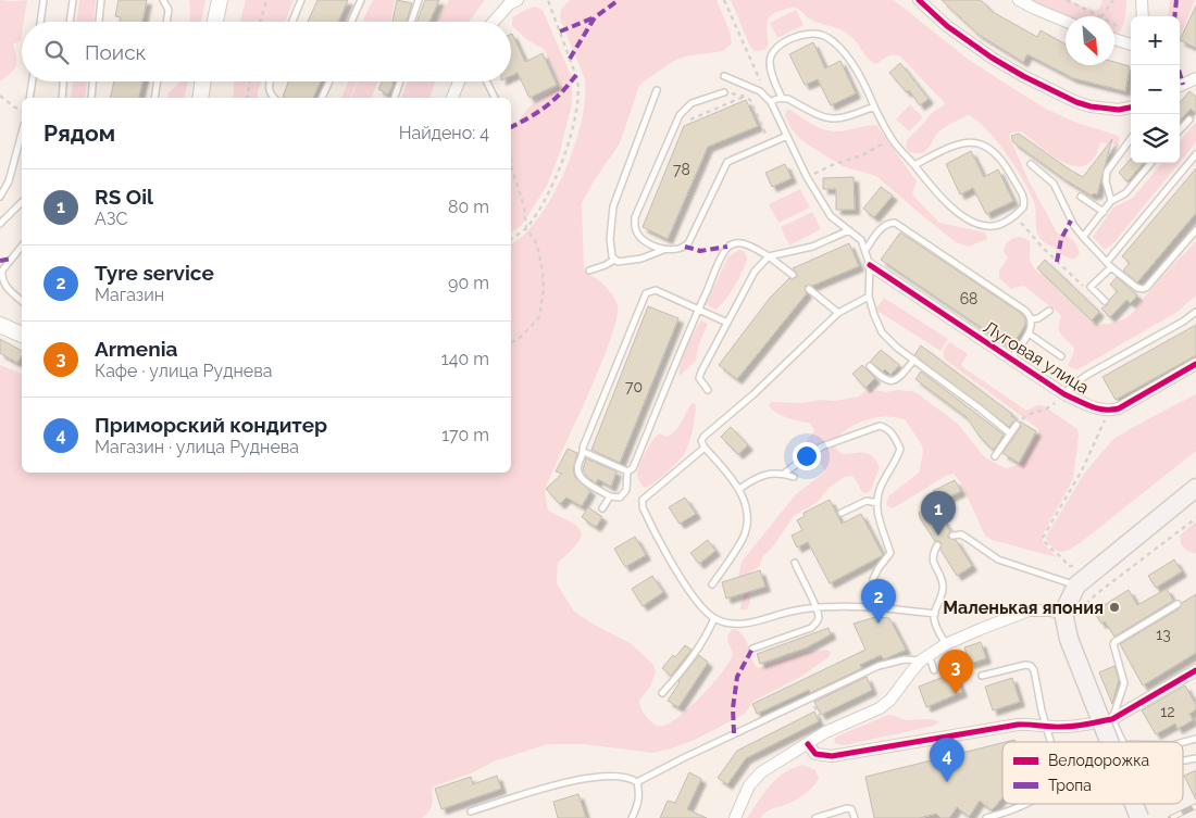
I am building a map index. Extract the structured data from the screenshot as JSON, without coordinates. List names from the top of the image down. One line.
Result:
{"streets":{"street":["Луговая улица"]},"places":["Маленькая япония"],"house_numbers":["78","68","70","13","12"],"legend":["Велодорожка","Тропа"],"north":"bottom right","page":{"map_buttons":["+","−"],"search":"Поиск","heading":["Рядом","Найдено: 4"],"list":[{"mark":"1","name":"RS Oil","note":"АЗС","value":"80 m"},{"mark":"2","name":"Tyre service","note":"Магазин","value":"90 m"},{"mark":"3","name":"Armenia","note":"Кафе · улица Руднева","value":"140 m"},{"mark":"4","name":"Приморский кондитер","note":"Магазин · улица Руднева","value":"170 m"}],"pins":["1","2","3","4"]}}
